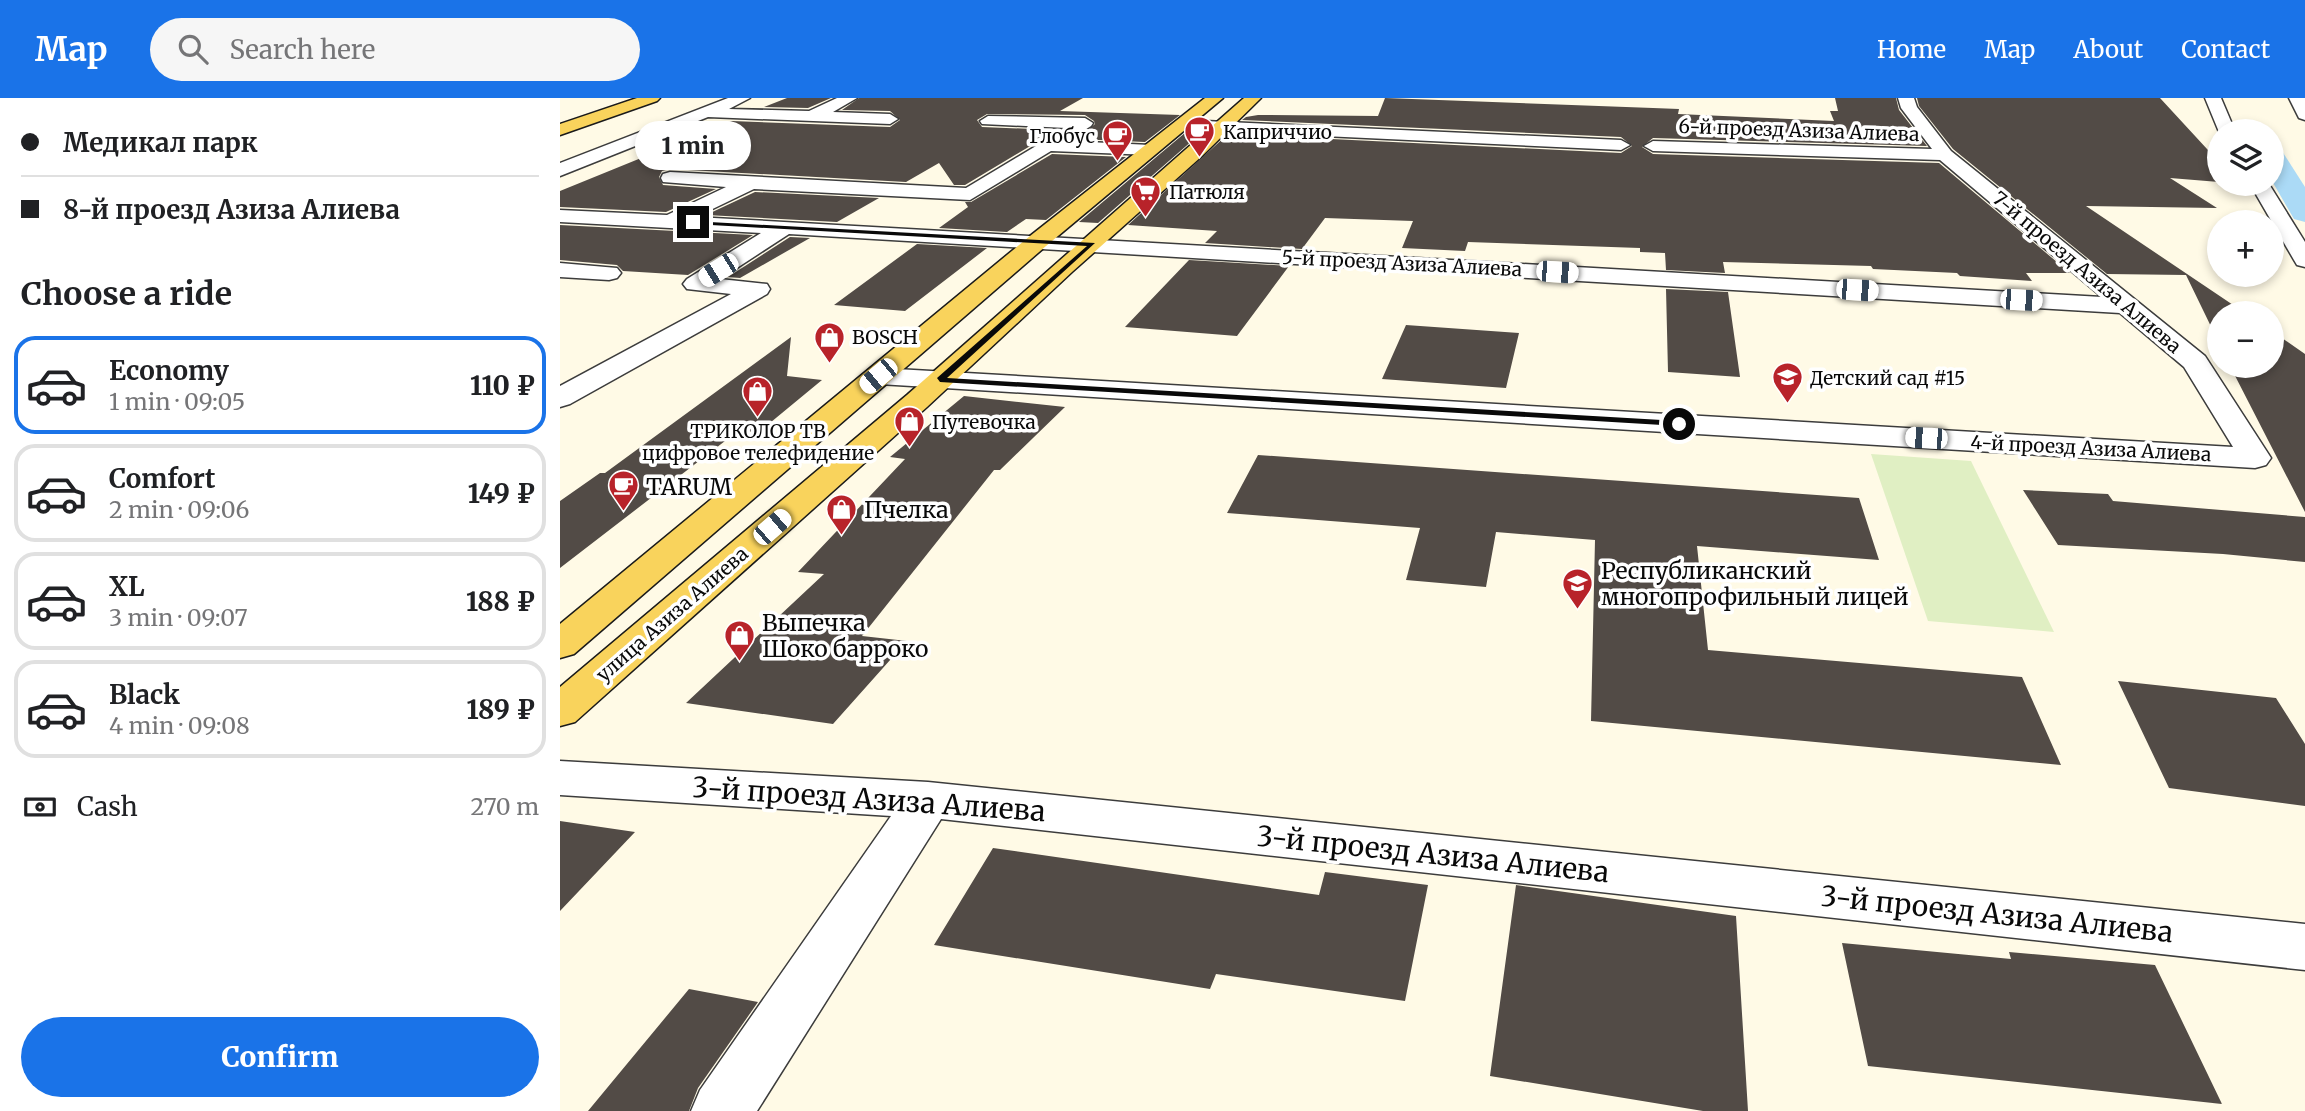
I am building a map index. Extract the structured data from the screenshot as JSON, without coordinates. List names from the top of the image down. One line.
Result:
{"streets":{"main road":["улица Азиза Алиева"],"street":["6-й проезд Азиза Алиева","5-й проезд Азиза Алиева","7-й проезд Азиза Алиева","4-й проезд Азиза Алиева","3-й проезд Азиза Алиева"]},"crossings":[["6-й проезд Азиза Алиева","7-й проезд Азиза Алиева"],["5-й проезд Азиза Алиева","7-й проезд Азиза Алиева"],["5-й проезд Азиза Алиева","улица Азиза Алиева"],["7-й проезд Азиза Алиева","4-й проезд Азиза Алиева"],["4-й проезд Азиза Алиева","улица Азиза Алиева"]],"places":{"cafe":["Каприччио","Глобус","TARUM"],"supermarket":["Патюля"],"shop":["BOSCH","ТРИКОЛОР ТВ цифровое телефидение","Путевочка","Пчелка","Выпечка Шоко барроко"],"school or university":["Детский сад #15","Республиканский многопрофильный лицей"]},"page":{"header":"Map","search":"Search here","nav":["Home","Map","About","Contact"],"banner":["Медикал парк","8-й проезд Азиза Алиева"],"map_buttons":["+","−"],"bubble":"1 min","heading":"Choose a ride","list":[{"name":"Economy","note":"1 min · 09:05","value":"110 ₽"},{"name":"Comfort","note":"2 min · 09:06","value":"149 ₽"},{"name":"XL","note":"3 min · 09:07","value":"188 ₽"},{"name":"Black","note":"4 min · 09:08","value":"189 ₽"}],"pay":["Cash","270 m"],"buttons":"Confirm"}}
